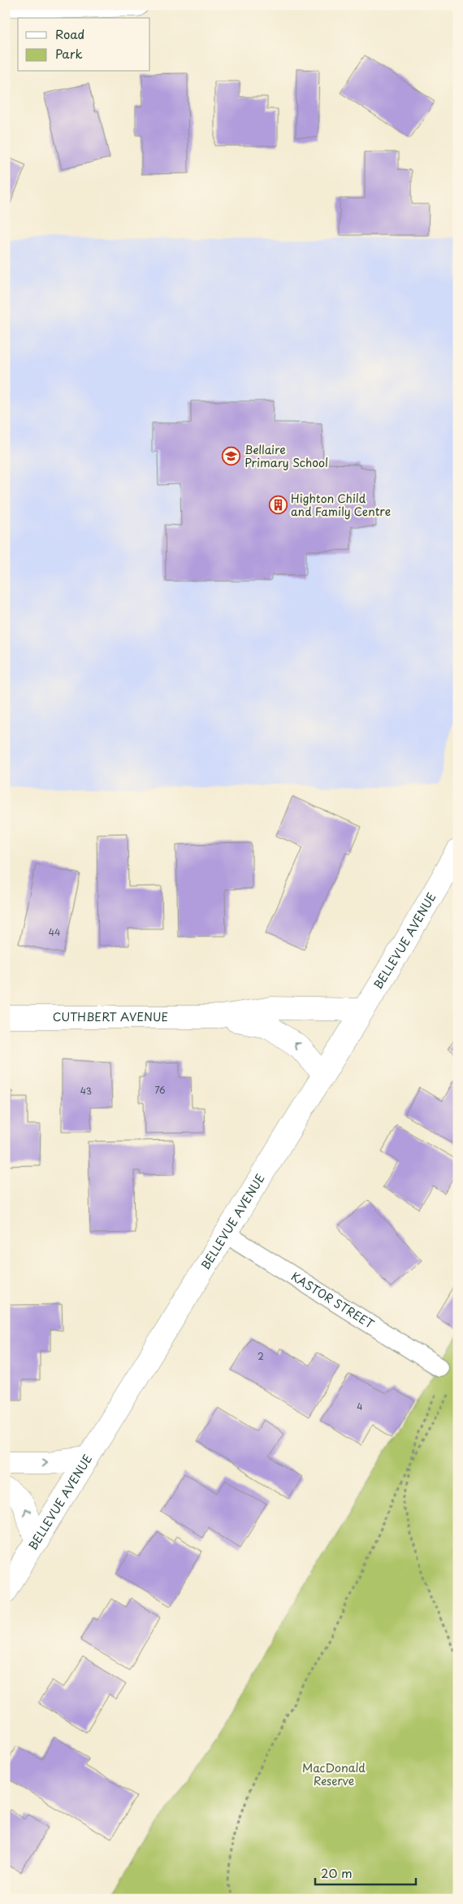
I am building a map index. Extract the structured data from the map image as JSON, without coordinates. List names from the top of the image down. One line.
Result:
{"streets":{"street":["BELLEVUE AVENUE","CUTHBERT AVENUE"],"lane":["KASTOR STREET"]},"crossings":[["BELLEVUE AVENUE","CUTHBERT AVENUE"],["BELLEVUE AVENUE","KASTOR STREET"]],"parks":["MacDonald Reserve"],"places":{"school or university":["Bellaire Primary School"],"building":["Highton Child and Family Centre"]},"house_numbers":["44","76","43","2","4"],"legend":["Road","Park"],"scale_bar":"20 m"}
